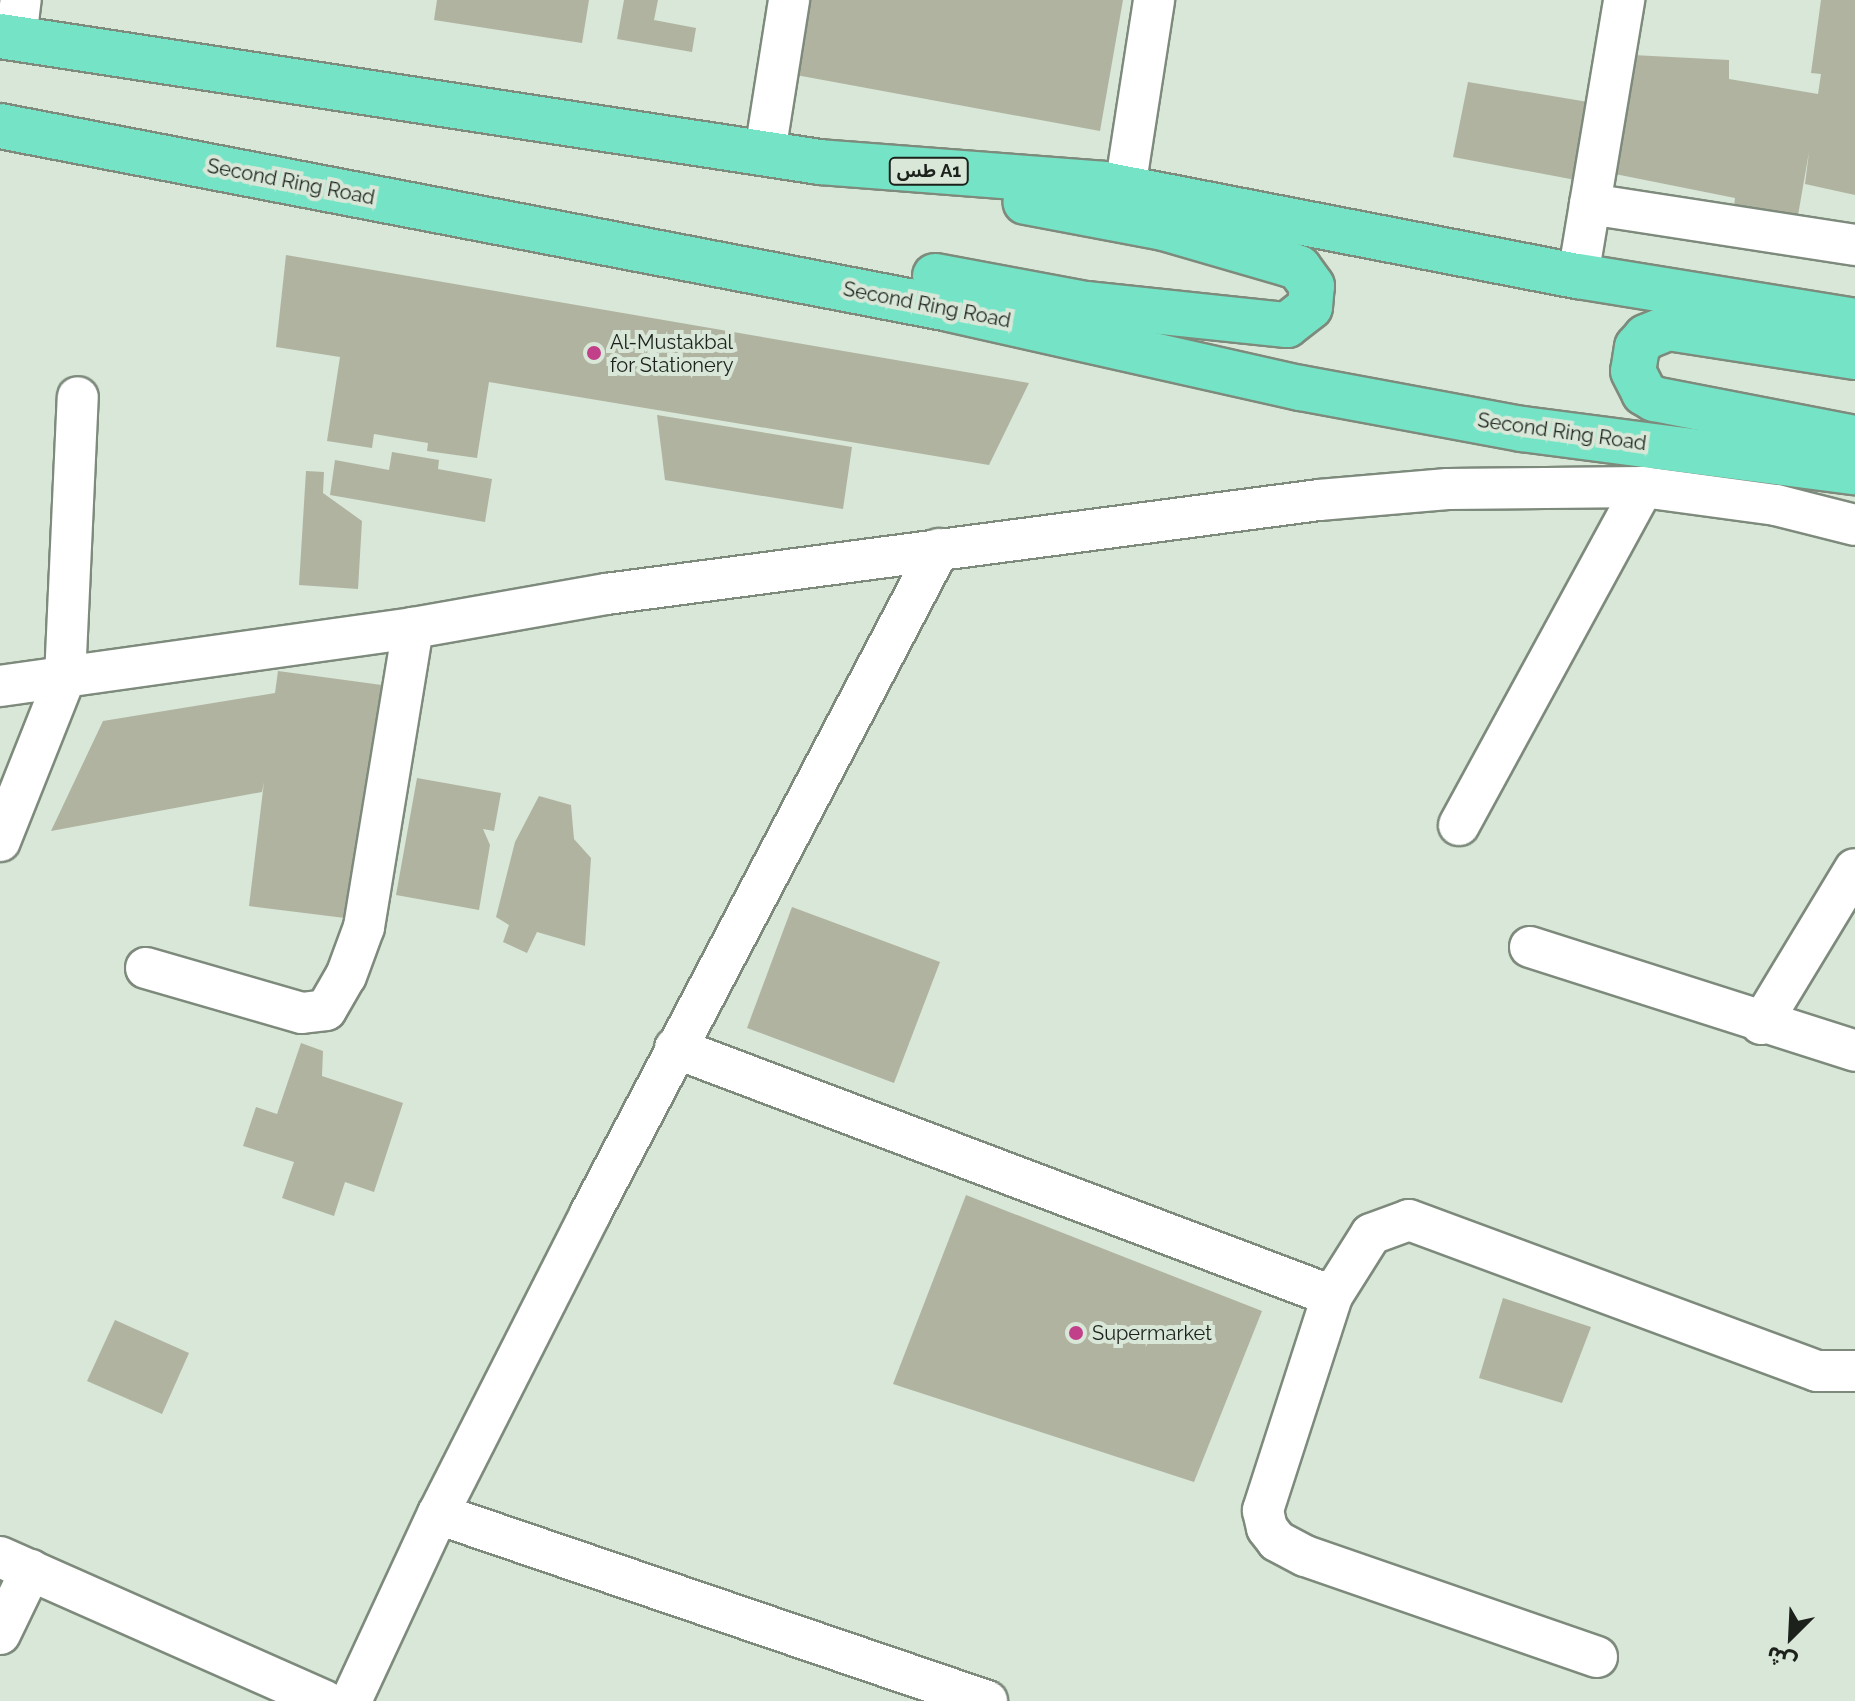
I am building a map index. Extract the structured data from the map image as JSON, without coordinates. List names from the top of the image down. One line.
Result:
{"streets":{"highway":["طس A1","Second Ring Road"]},"places":["Al-Mustakbal for Stationery","Supermarket"],"north":"bottom left"}
